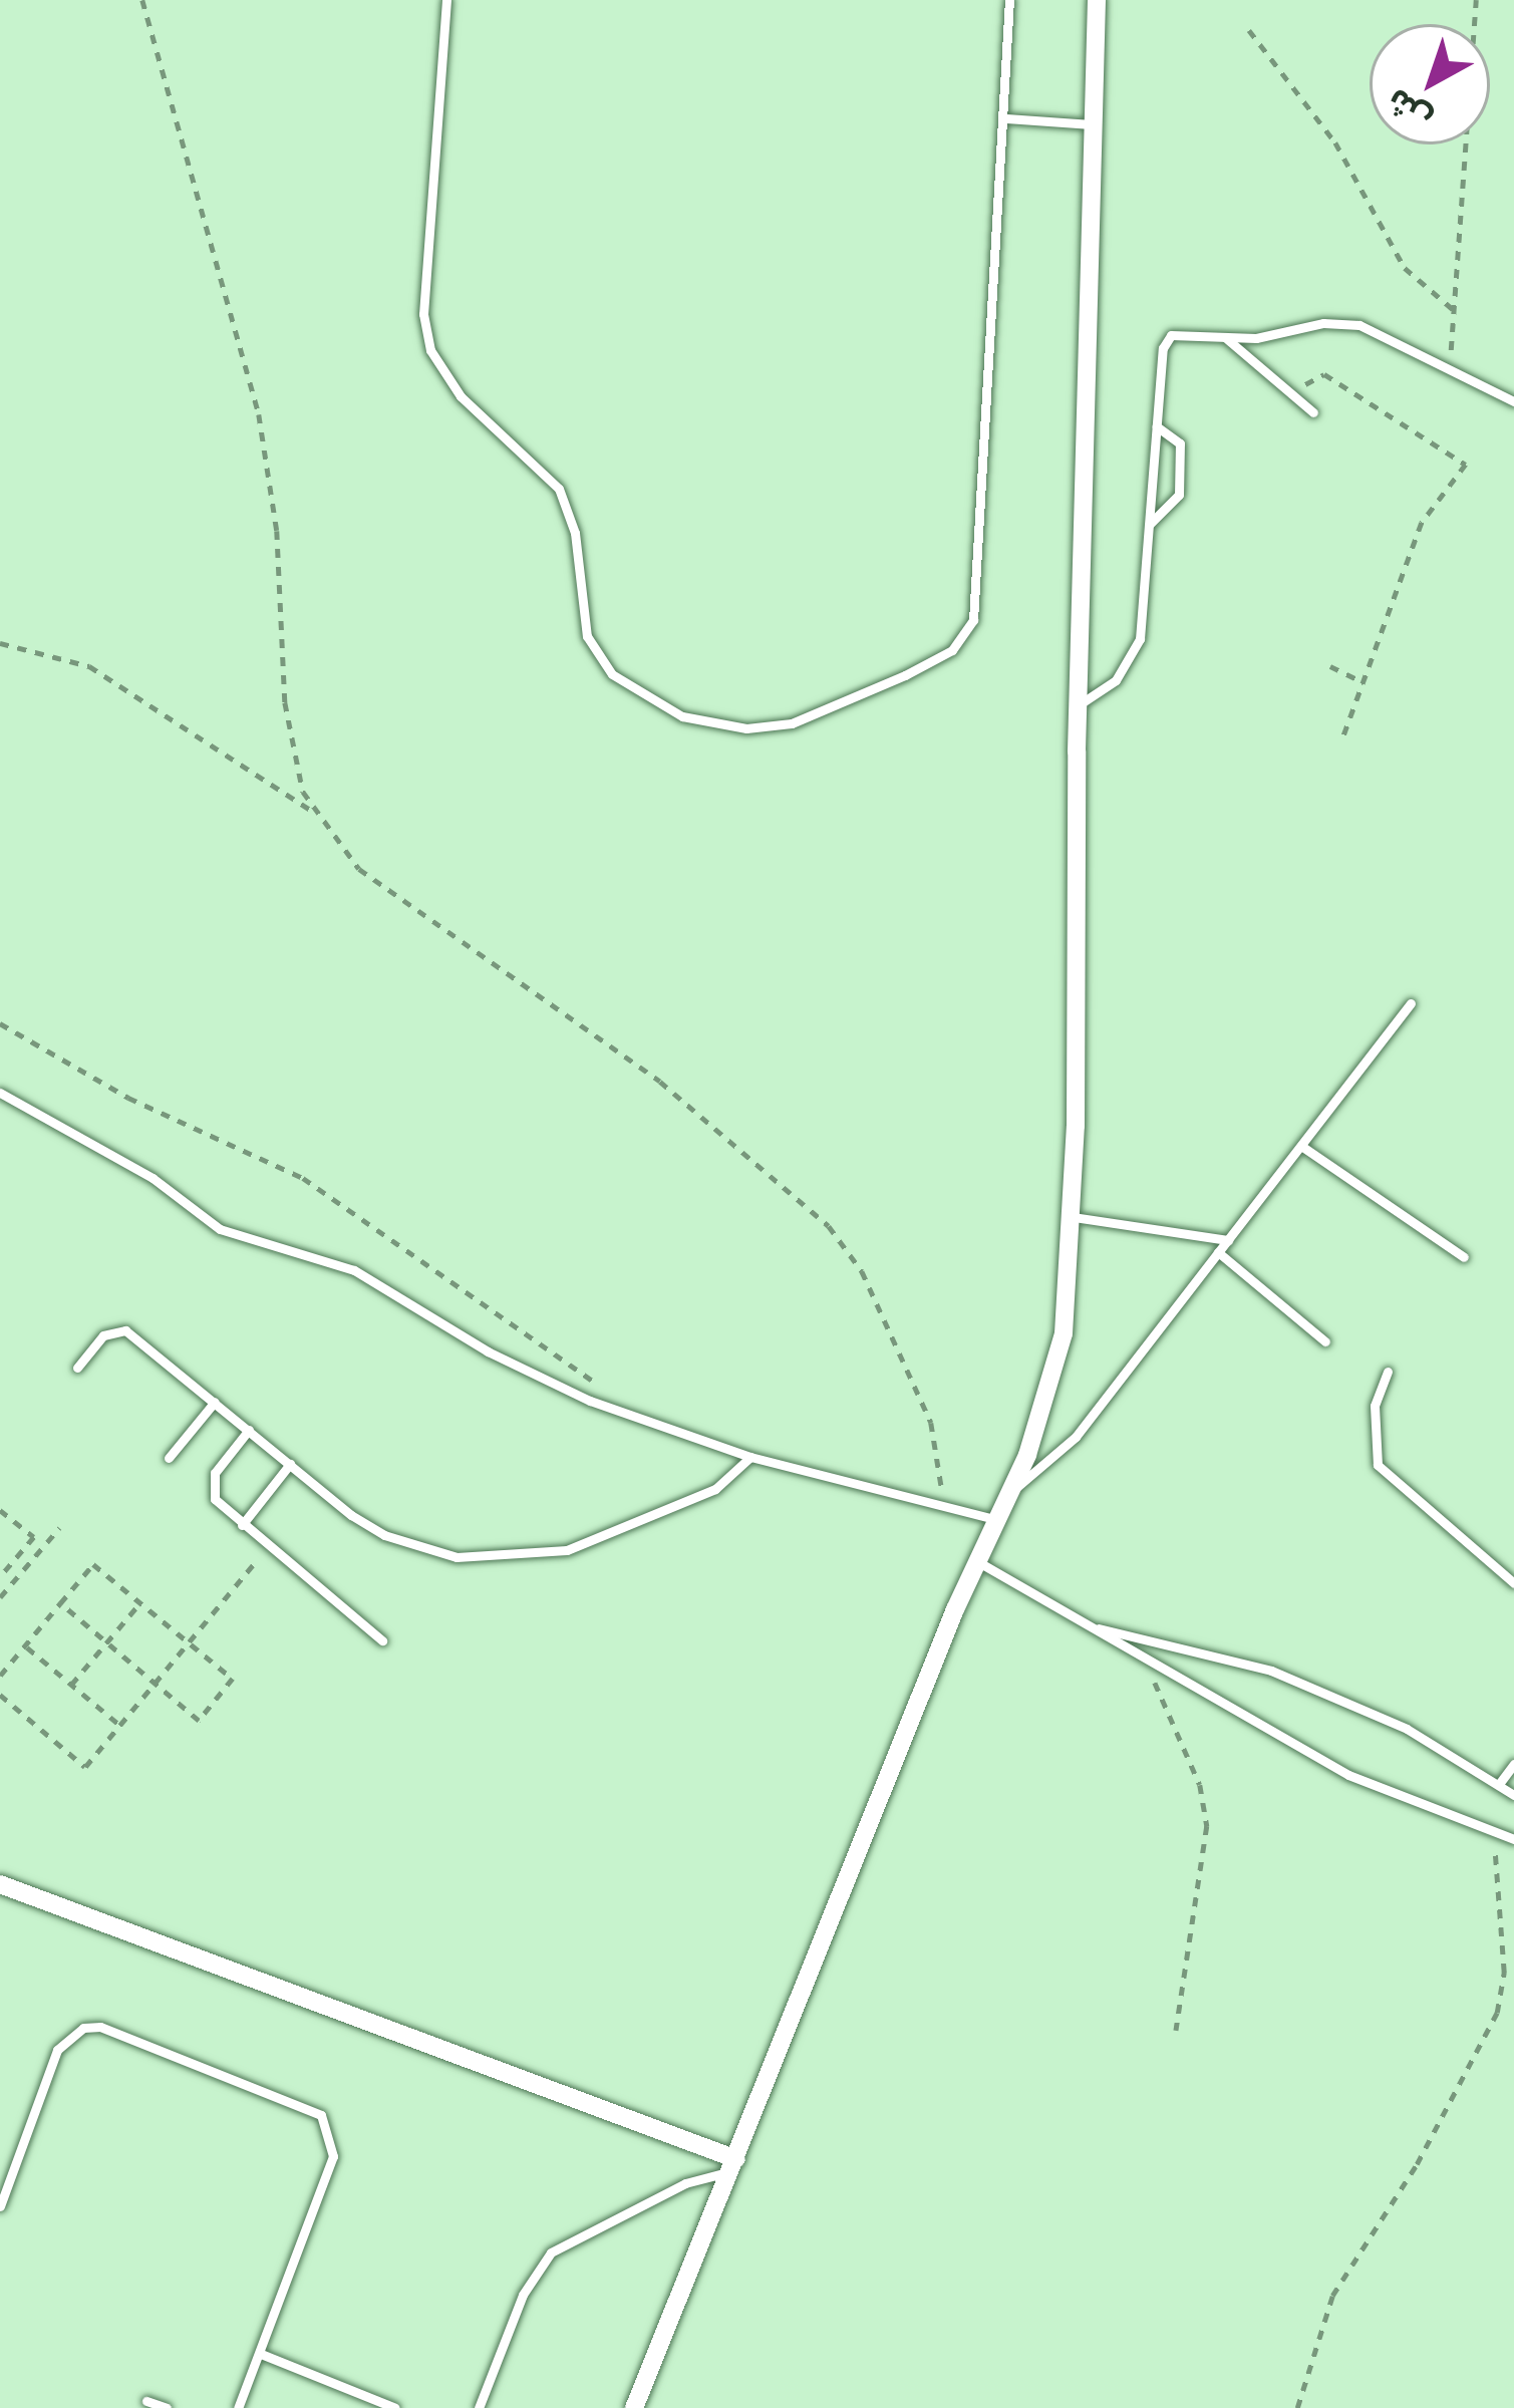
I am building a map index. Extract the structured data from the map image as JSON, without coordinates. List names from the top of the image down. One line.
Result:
{"north":"bottom left"}
